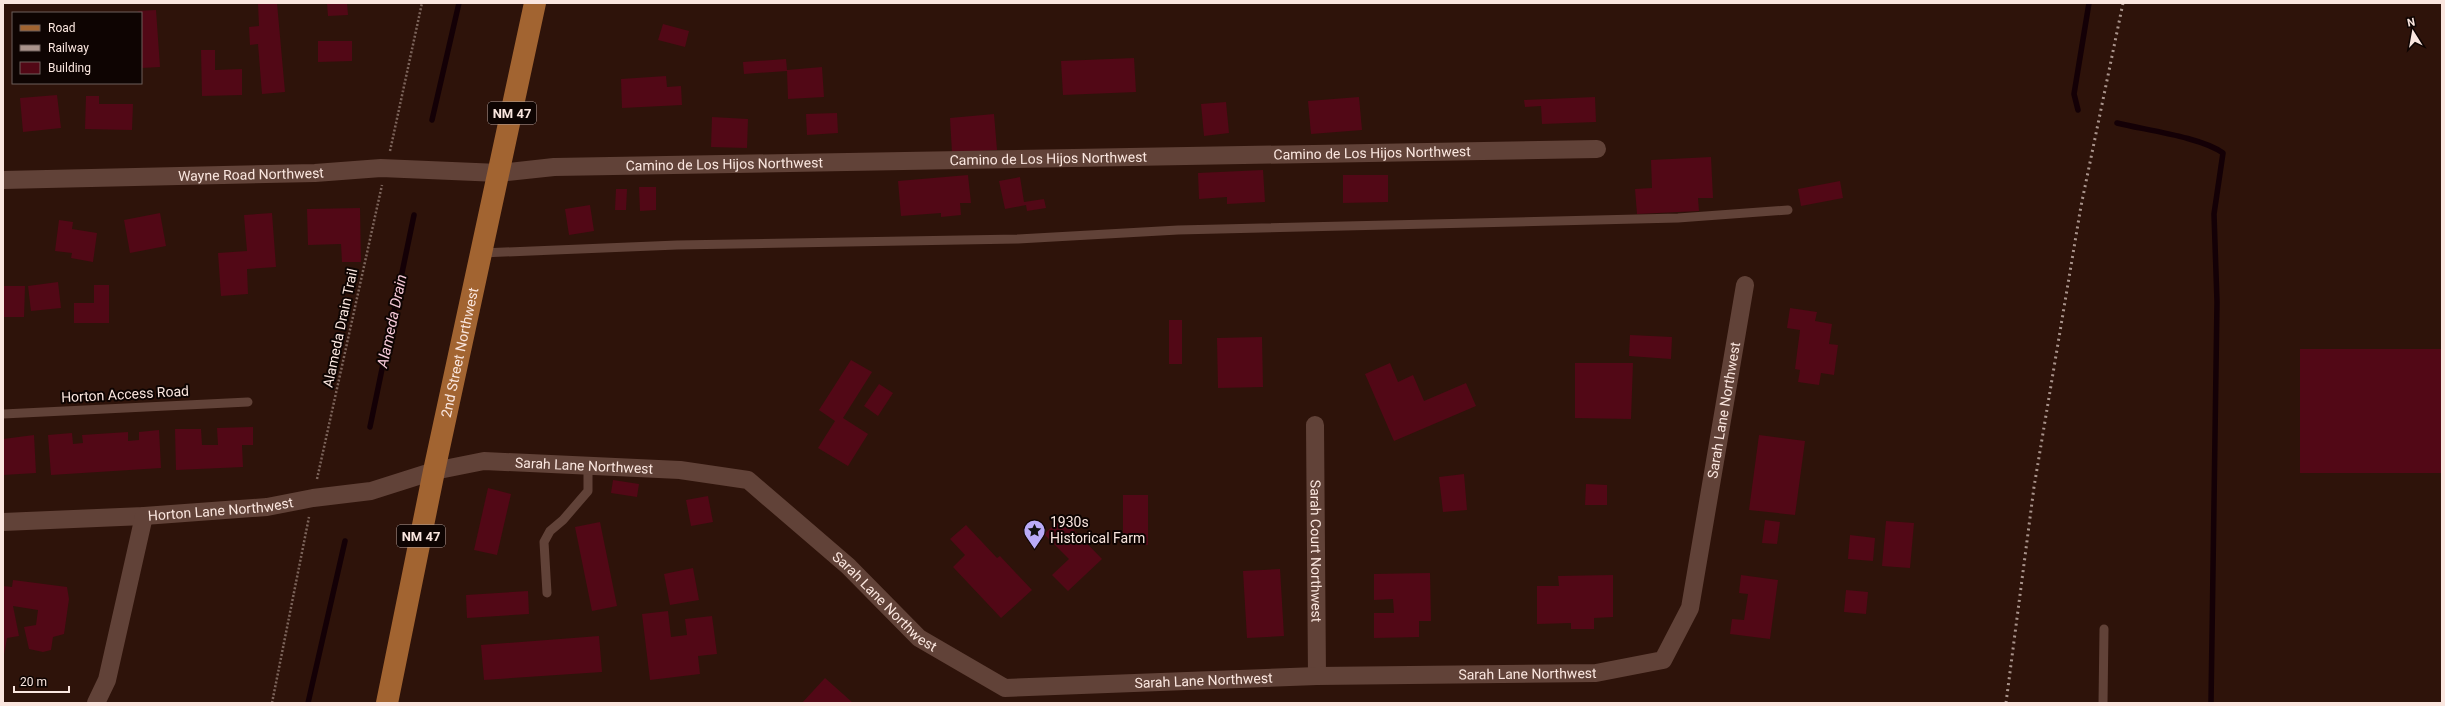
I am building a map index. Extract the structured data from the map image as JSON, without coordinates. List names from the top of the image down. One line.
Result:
{"streets":{"main road":["NM 47","2nd Street Northwest"],"street":["Camino de Los Hijos Northwest","Wayne Road Northwest","Sarah Lane Northwest","Horton Lane Northwest","Sarah Court Northwest"],"lane":["Horton Access Road"],"path":["Alameda Drain Trail"]},"crossings":[["Camino de Los Hijos Northwest","Wayne Road Northwest"],["Camino de Los Hijos Northwest","2nd Street Northwest"],["Wayne Road Northwest","2nd Street Northwest"],["2nd Street Northwest","Sarah Lane Northwest"],["2nd Street Northwest","Horton Lane Northwest"],["Sarah Lane Northwest","Horton Lane Northwest"],["Sarah Lane Northwest","Sarah Court Northwest"]],"water":["Alameda Drain"],"places":{"place":["1930s Historical Farm"]},"legend":["Road","Railway","Building"],"scale_bar":"20 m","north":"top"}
